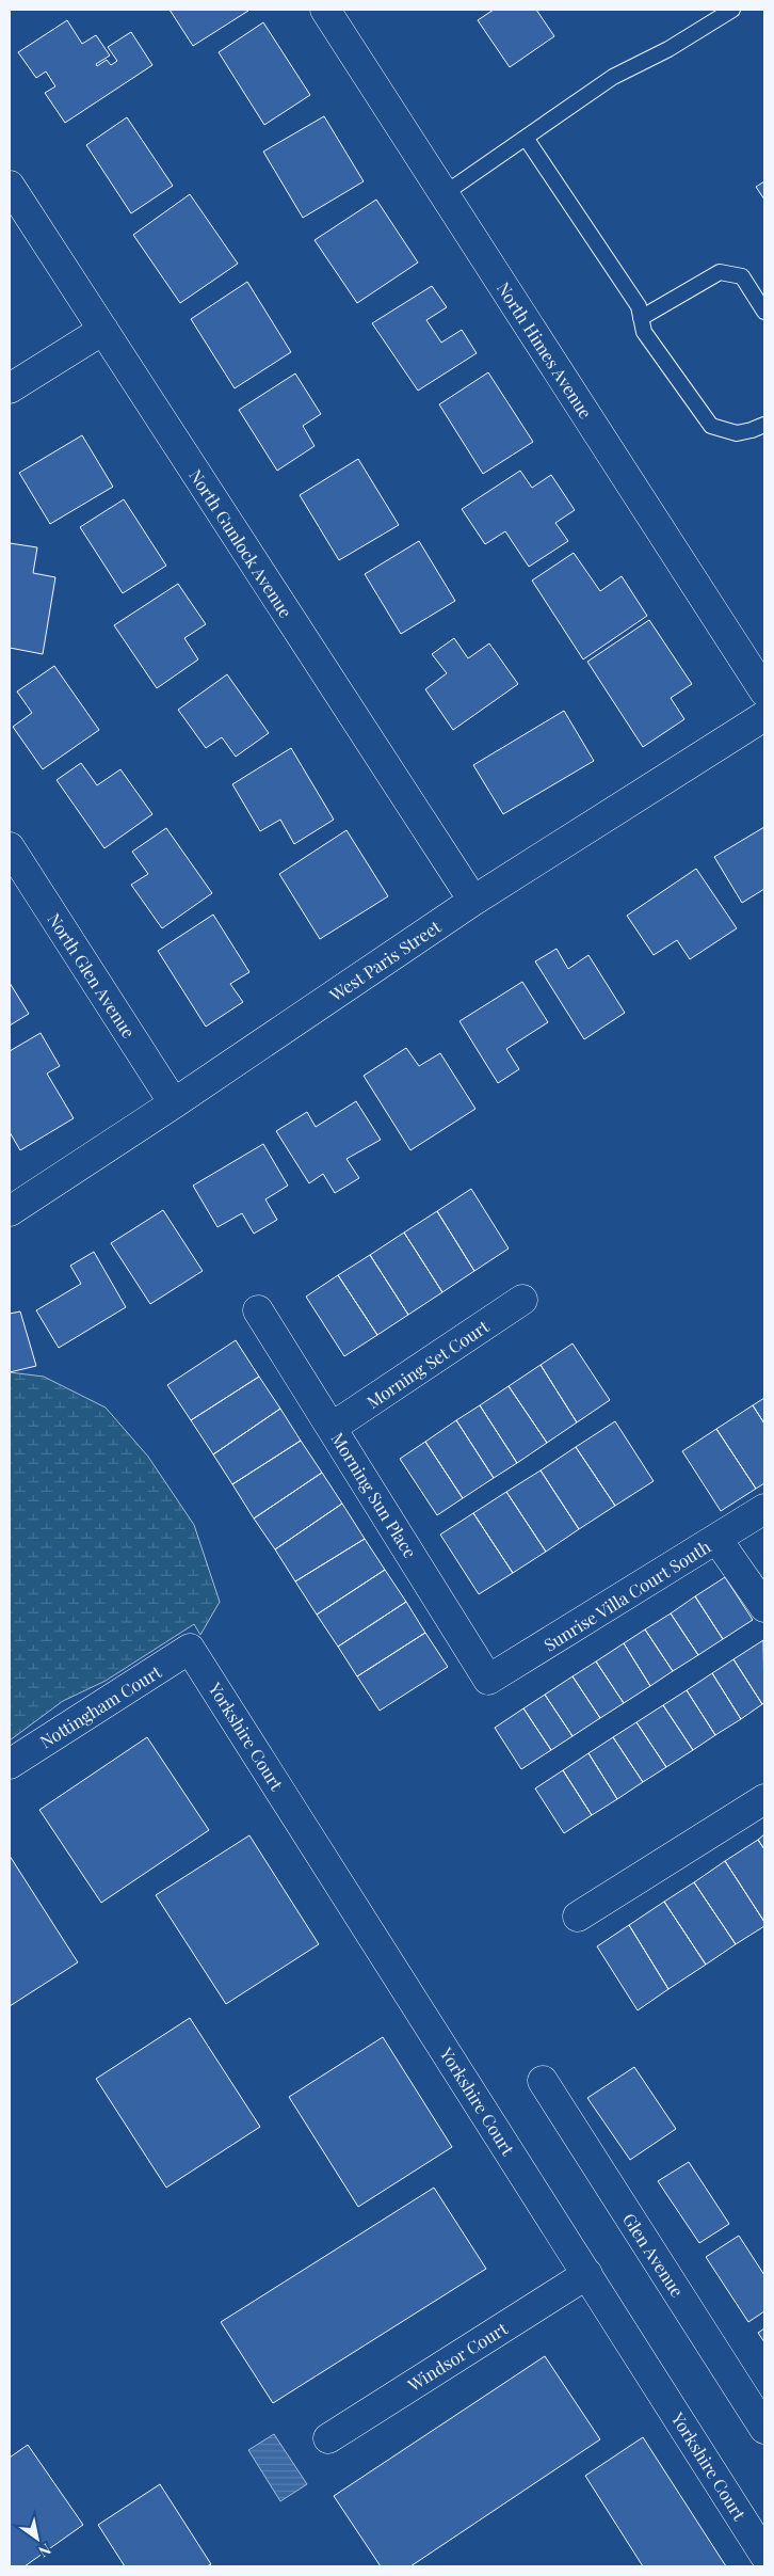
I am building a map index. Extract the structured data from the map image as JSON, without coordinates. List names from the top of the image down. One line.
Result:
{"streets":{"street":["North Himes Avenue","North Gunlock Avenue","West Paris Street","North Glen Avenue","Morning Set Court","Morning Sun Place","Sunrise Villa Court South","Nottingham Court","Yorkshire Court","Glen Avenue","Windsor Court"]},"crossings":[["North Gunlock Avenue","West Paris Street"],["West Paris Street","North Glen Avenue"],["Morning Set Court","Morning Sun Place"],["Morning Sun Place","Sunrise Villa Court South"],["Nottingham Court","Yorkshire Court"],["Yorkshire Court","Windsor Court"]],"north":"bottom right"}
